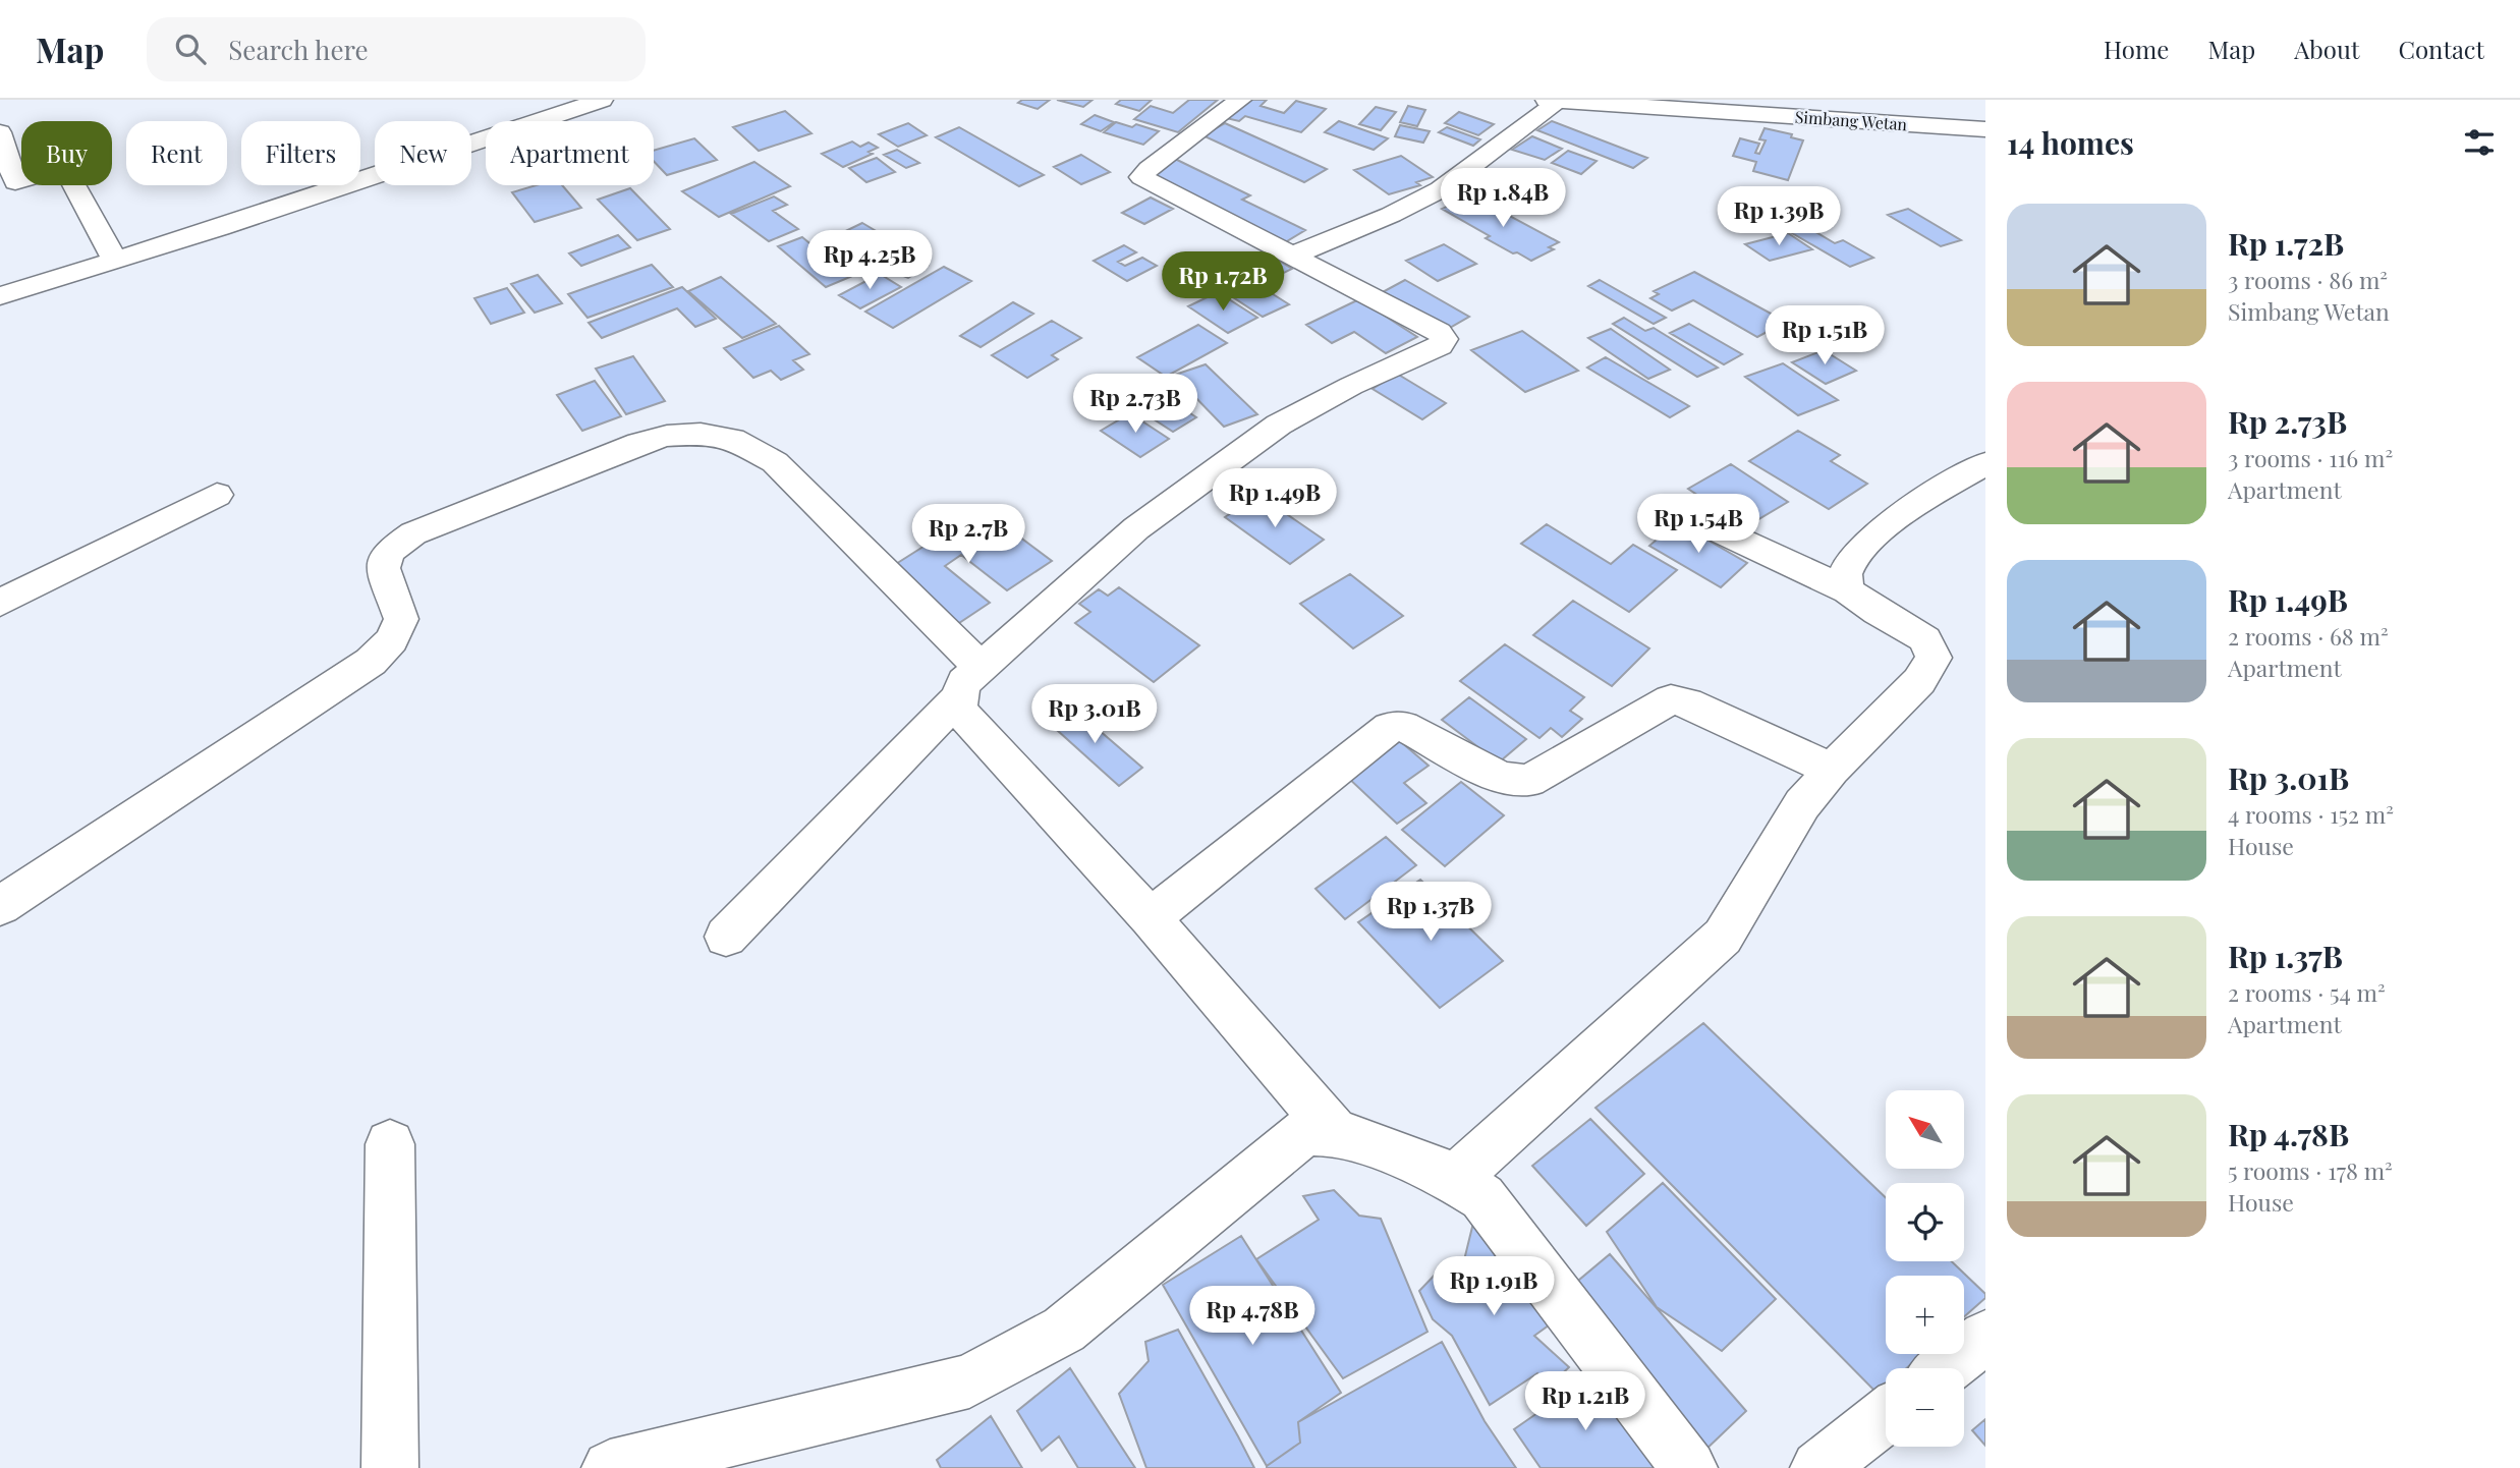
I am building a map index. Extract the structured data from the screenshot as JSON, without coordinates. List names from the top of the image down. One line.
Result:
{"streets":{"street":["Simbang Wetan"]},"north":"top left","page":{"header":"Map","search":"Search here","nav":["Home","Map","About","Contact"],"heading":"14 homes","chip":["Buy","Rent","Filters","New","Apartment"],"price":["Rp 1.84B","Rp 1.39B","Rp 4.25B","Rp 1.72B","Rp 1.51B","Rp 2.73B","Rp 1.49B","Rp 1.54B","Rp 2.7B","Rp 3.01B","Rp 1.37B","Rp 1.91B","Rp 4.78B","Rp 1.21B"],"list":[{"name":"Rp 1.72B","note":"3 rooms · 86 m² · Simbang Wetan"},{"name":"Rp 2.73B","note":"3 rooms · 116 m² · Apartment"},{"name":"Rp 1.49B","note":"2 rooms · 68 m² · Apartment"},{"name":"Rp 3.01B","note":"4 rooms · 152 m² · House"},{"name":"Rp 1.37B","note":"2 rooms · 54 m² · Apartment"},{"name":"Rp 4.78B","note":"5 rooms · 178 m² · House"}],"map_buttons":["+","−"]}}
